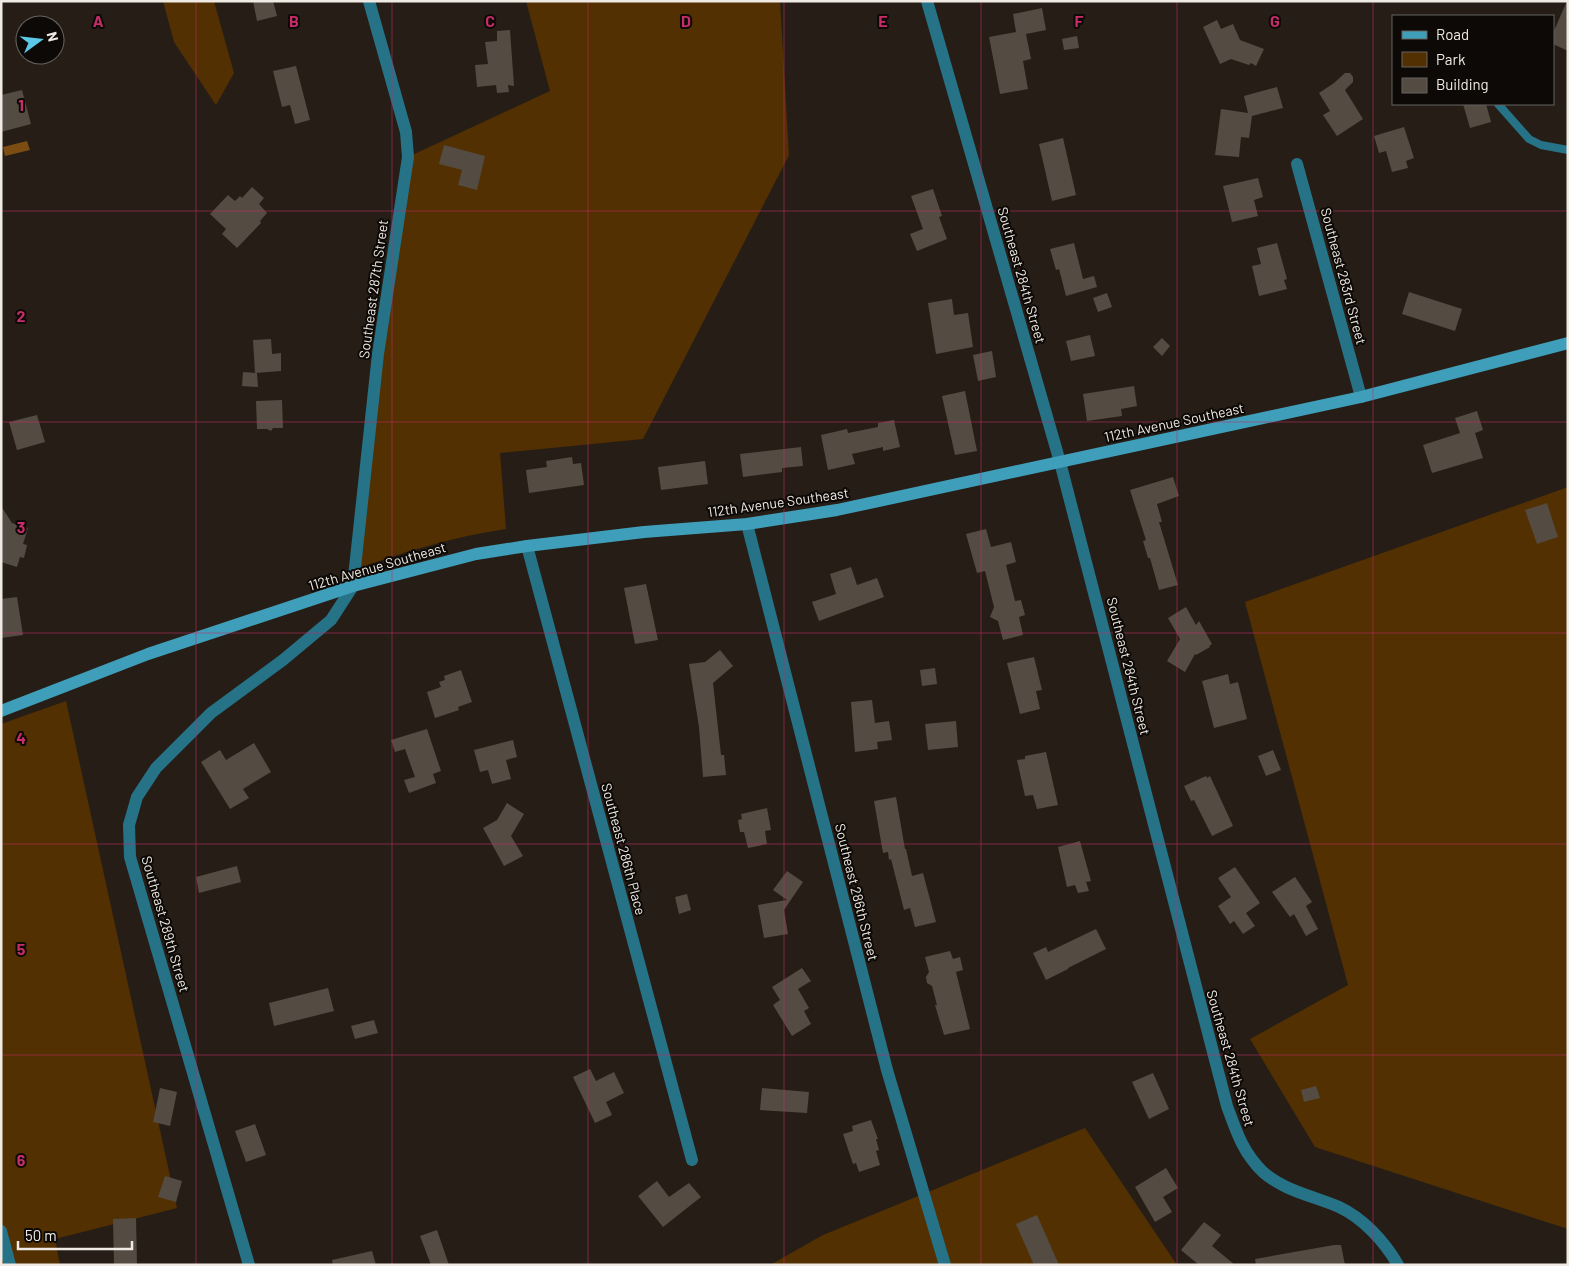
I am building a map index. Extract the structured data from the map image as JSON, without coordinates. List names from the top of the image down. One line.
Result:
{"streets":{"street":["Southeast 284th Street","Southeast 283rd Street","Southeast 287th Street","112th Avenue Southeast","Southeast 286th Place","Southeast 286th Street","Southeast 289th Street"]},"crossings":[["Southeast 284th Street","112th Avenue Southeast"],["Southeast 283rd Street","112th Avenue Southeast"],["Southeast 287th Street","112th Avenue Southeast"],["Southeast 287th Street","Southeast 289th Street"],["112th Avenue Southeast","Southeast 286th Place"],["112th Avenue Southeast","Southeast 286th Street"],["112th Avenue Southeast","Southeast 289th Street"]],"legend":["Road","Park","Building"],"scale_bar":"50 m","north":"right","grid":{"columns":["A","B","C","D","E","F","G"],"rows":["1","2","3","4","5","6"]}}
